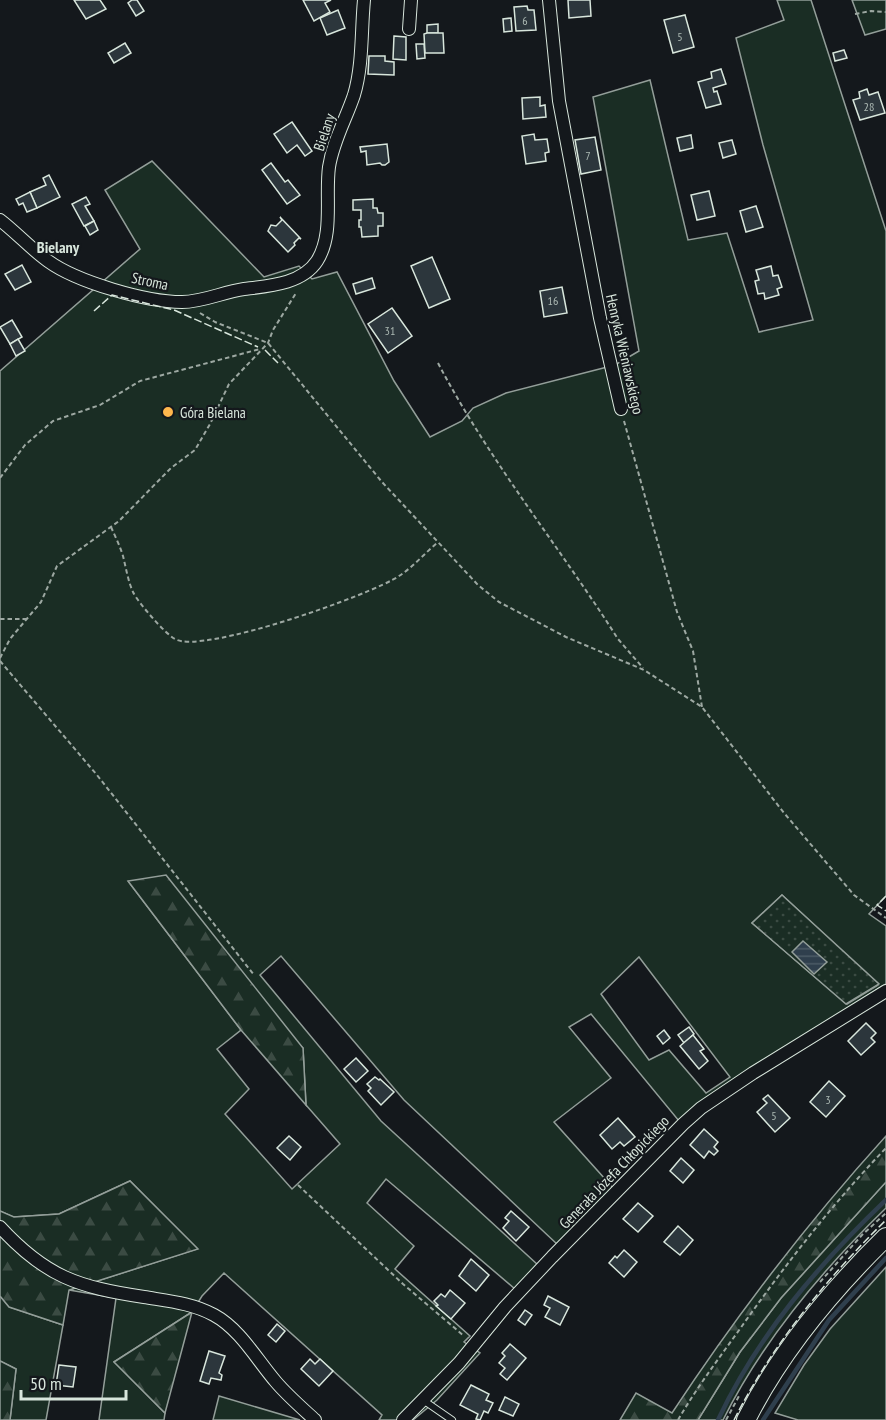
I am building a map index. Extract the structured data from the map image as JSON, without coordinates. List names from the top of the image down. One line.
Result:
{"streets":{"street":["Bielany","Stroma","Henryka Wieniawskiego","Generała Józefa Chłopickiego"]},"crossings":[["Bielany","Stroma"]],"districts":["Bielany"],"places":["Góra Bielana"],"house_numbers":["6","5","28","7","16","31","3","5"],"scale_bar":"50 m"}
